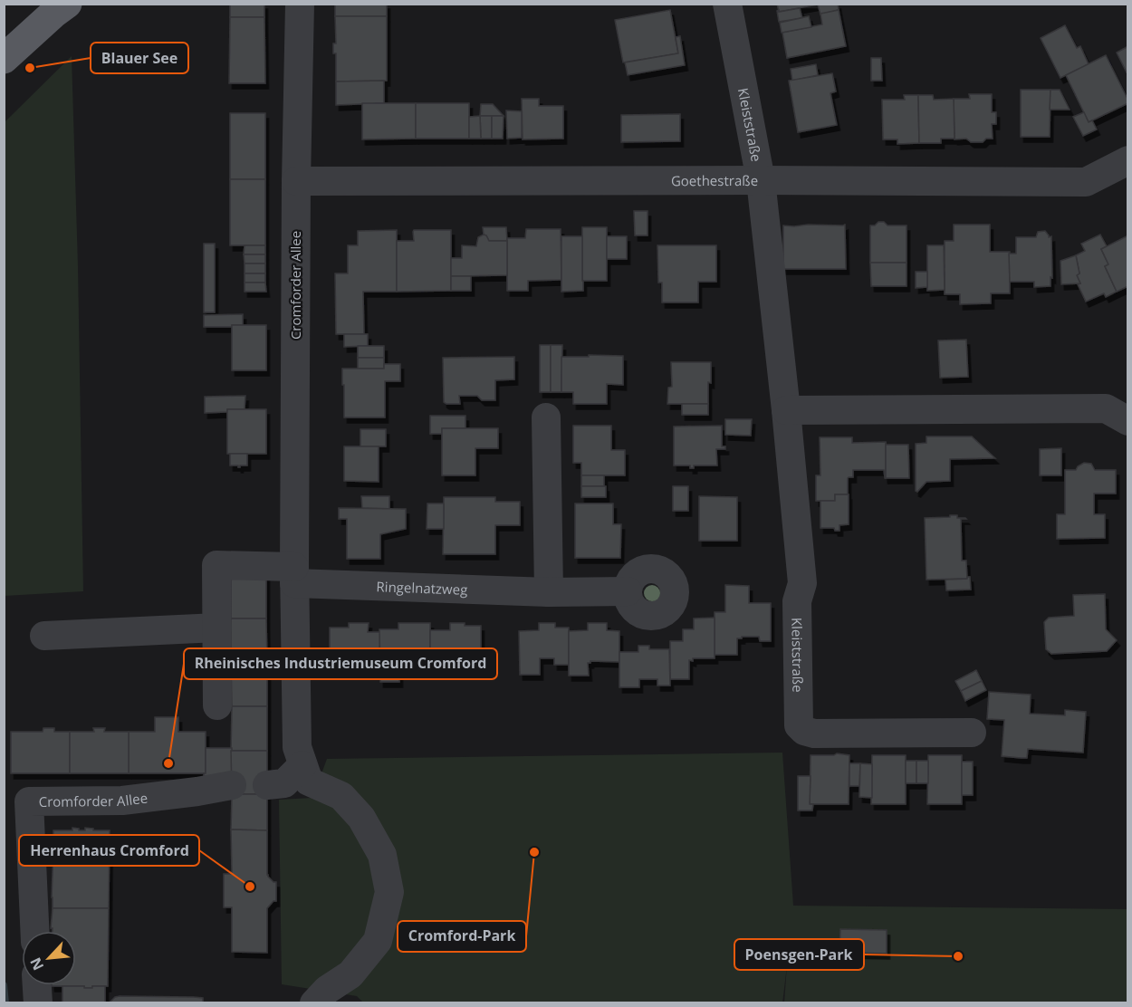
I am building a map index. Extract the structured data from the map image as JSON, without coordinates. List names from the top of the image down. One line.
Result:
{"streets":{"street":["Kleiststraße","Goethestraße","Cromforder Allee","Ringelnatzweg"]},"crossings":[["Kleiststraße","Goethestraße"],["Goethestraße","Cromforder Allee"],["Cromforder Allee","Ringelnatzweg"]],"places":["Blauer See","Rheinisches Industriemuseum Cromford","Cromford-Park","Herrenhaus Cromford","Poensgen-Park"],"north":"bottom left"}
